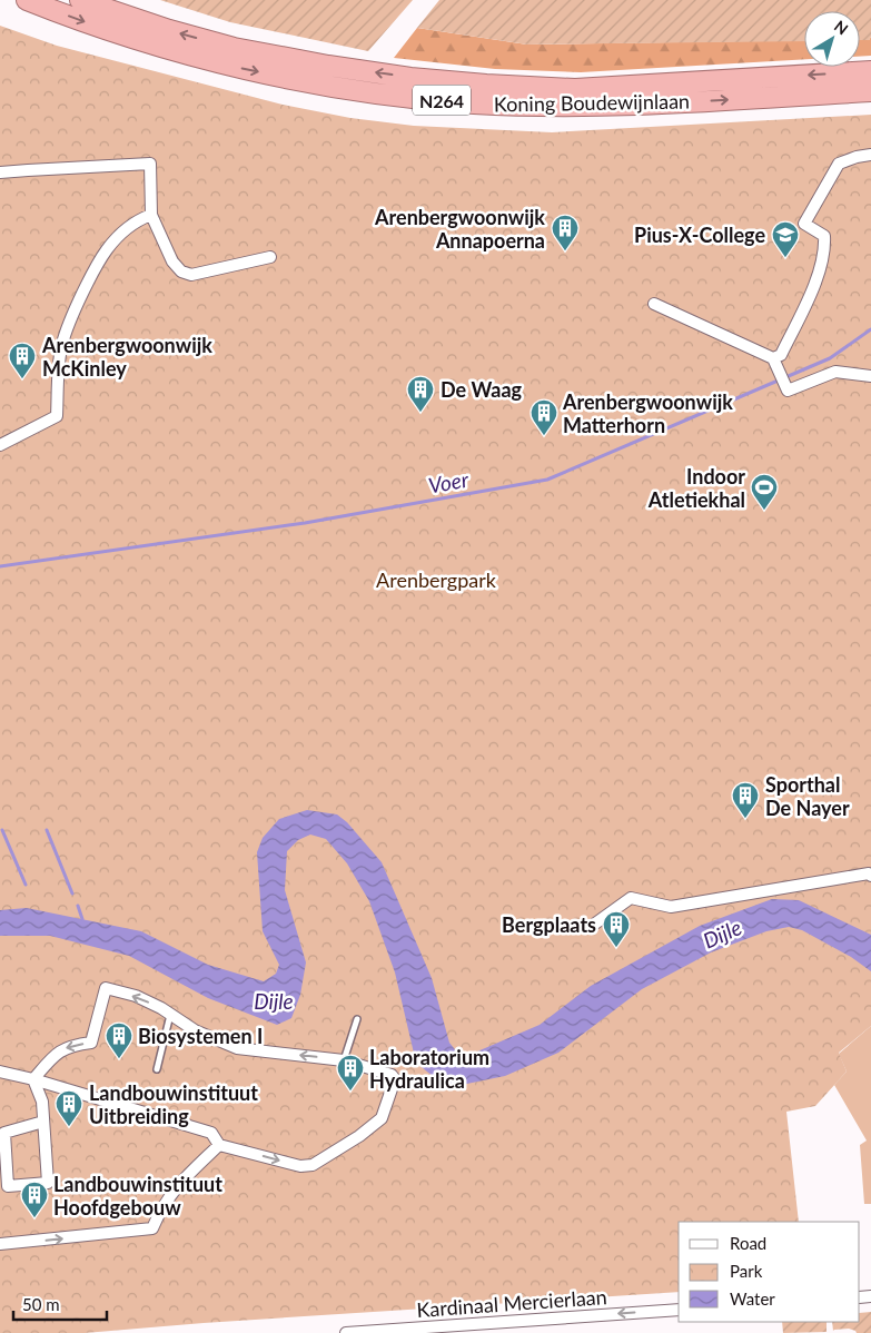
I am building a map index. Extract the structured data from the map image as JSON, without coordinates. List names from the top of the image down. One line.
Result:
{"streets":{"highway":["N264","Koning Boudewijnlaan"],"street":["Kardinaal Mercierlaan"]},"one_way":["Kardinaal Mercierlaan"],"water":["Voer","Dijle"],"parks":["Arenbergpark"],"places":{"building":["Arenbergwoonwijk Annapoerna","Arenbergwoonwijk McKinley","De Waag","Arenbergwoonwijk Matterhorn","Sporthal De Nayer","Bergplaats","Biosystemen I","Laboratorium Hydraulica","Landbouwinstituut Uitbreiding","Landbouwinstituut Hoofdgebouw"],"school or university":["Pius-X-College"],"sports":["Indoor Atletiekhal"]},"legend":["Road","Park","Water"],"scale_bar":"50 m","north":"top right"}
